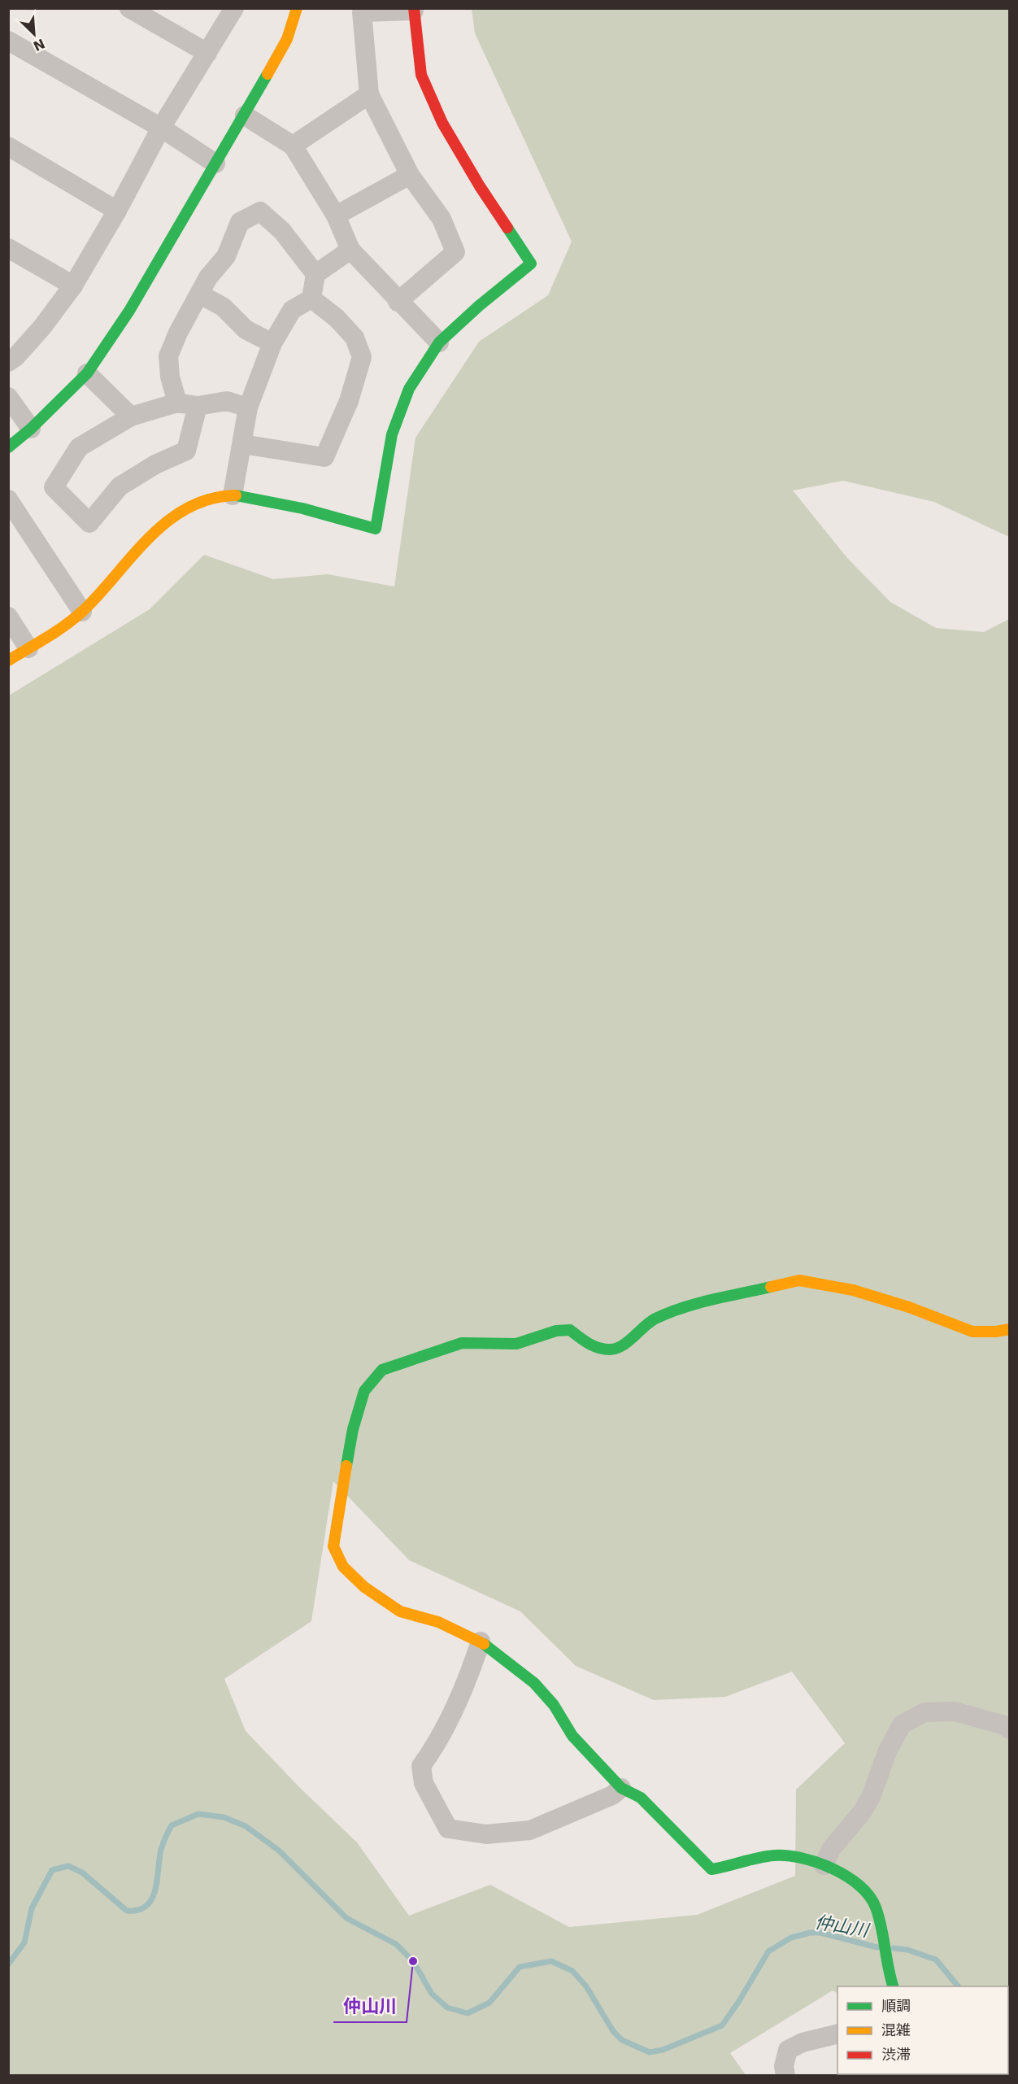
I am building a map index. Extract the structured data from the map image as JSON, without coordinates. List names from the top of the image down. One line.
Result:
{"water":["仲山川"],"places":["仲山川"],"legend":["順調","混雑","渋滞"],"north":"bottom right"}
